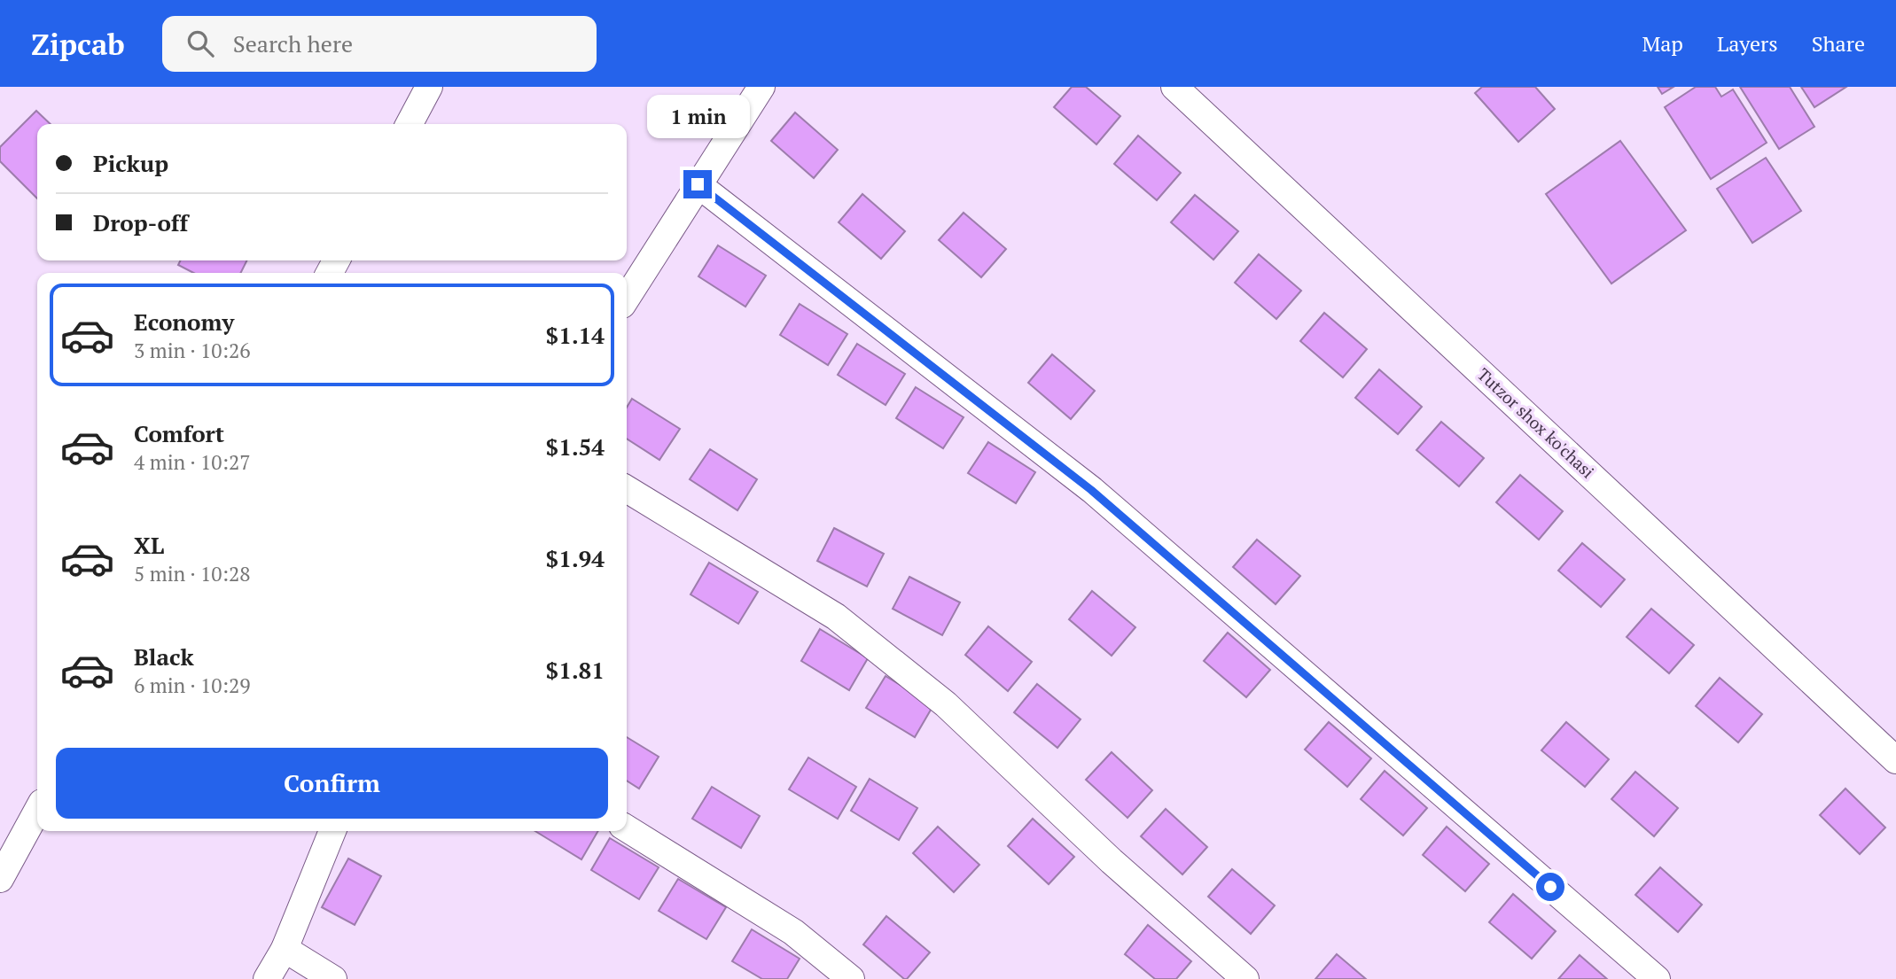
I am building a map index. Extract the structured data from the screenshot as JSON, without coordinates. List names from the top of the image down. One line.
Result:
{"streets":{"street":["Tutzor shox ko'chasi"]},"page":{"header":"Zipcab","search":"Search here","nav":["Map","Layers","Share"],"bubble":"1 min","banner":["Pickup","Drop-off"],"list":[{"name":"Economy","note":"3 min · 10:26","value":"$1.14"},{"name":"Comfort","note":"4 min · 10:27","value":"$1.54"},{"name":"XL","note":"5 min · 10:28","value":"$1.94"},{"name":"Black","note":"6 min · 10:29","value":"$1.81"}],"buttons":"Confirm"}}
